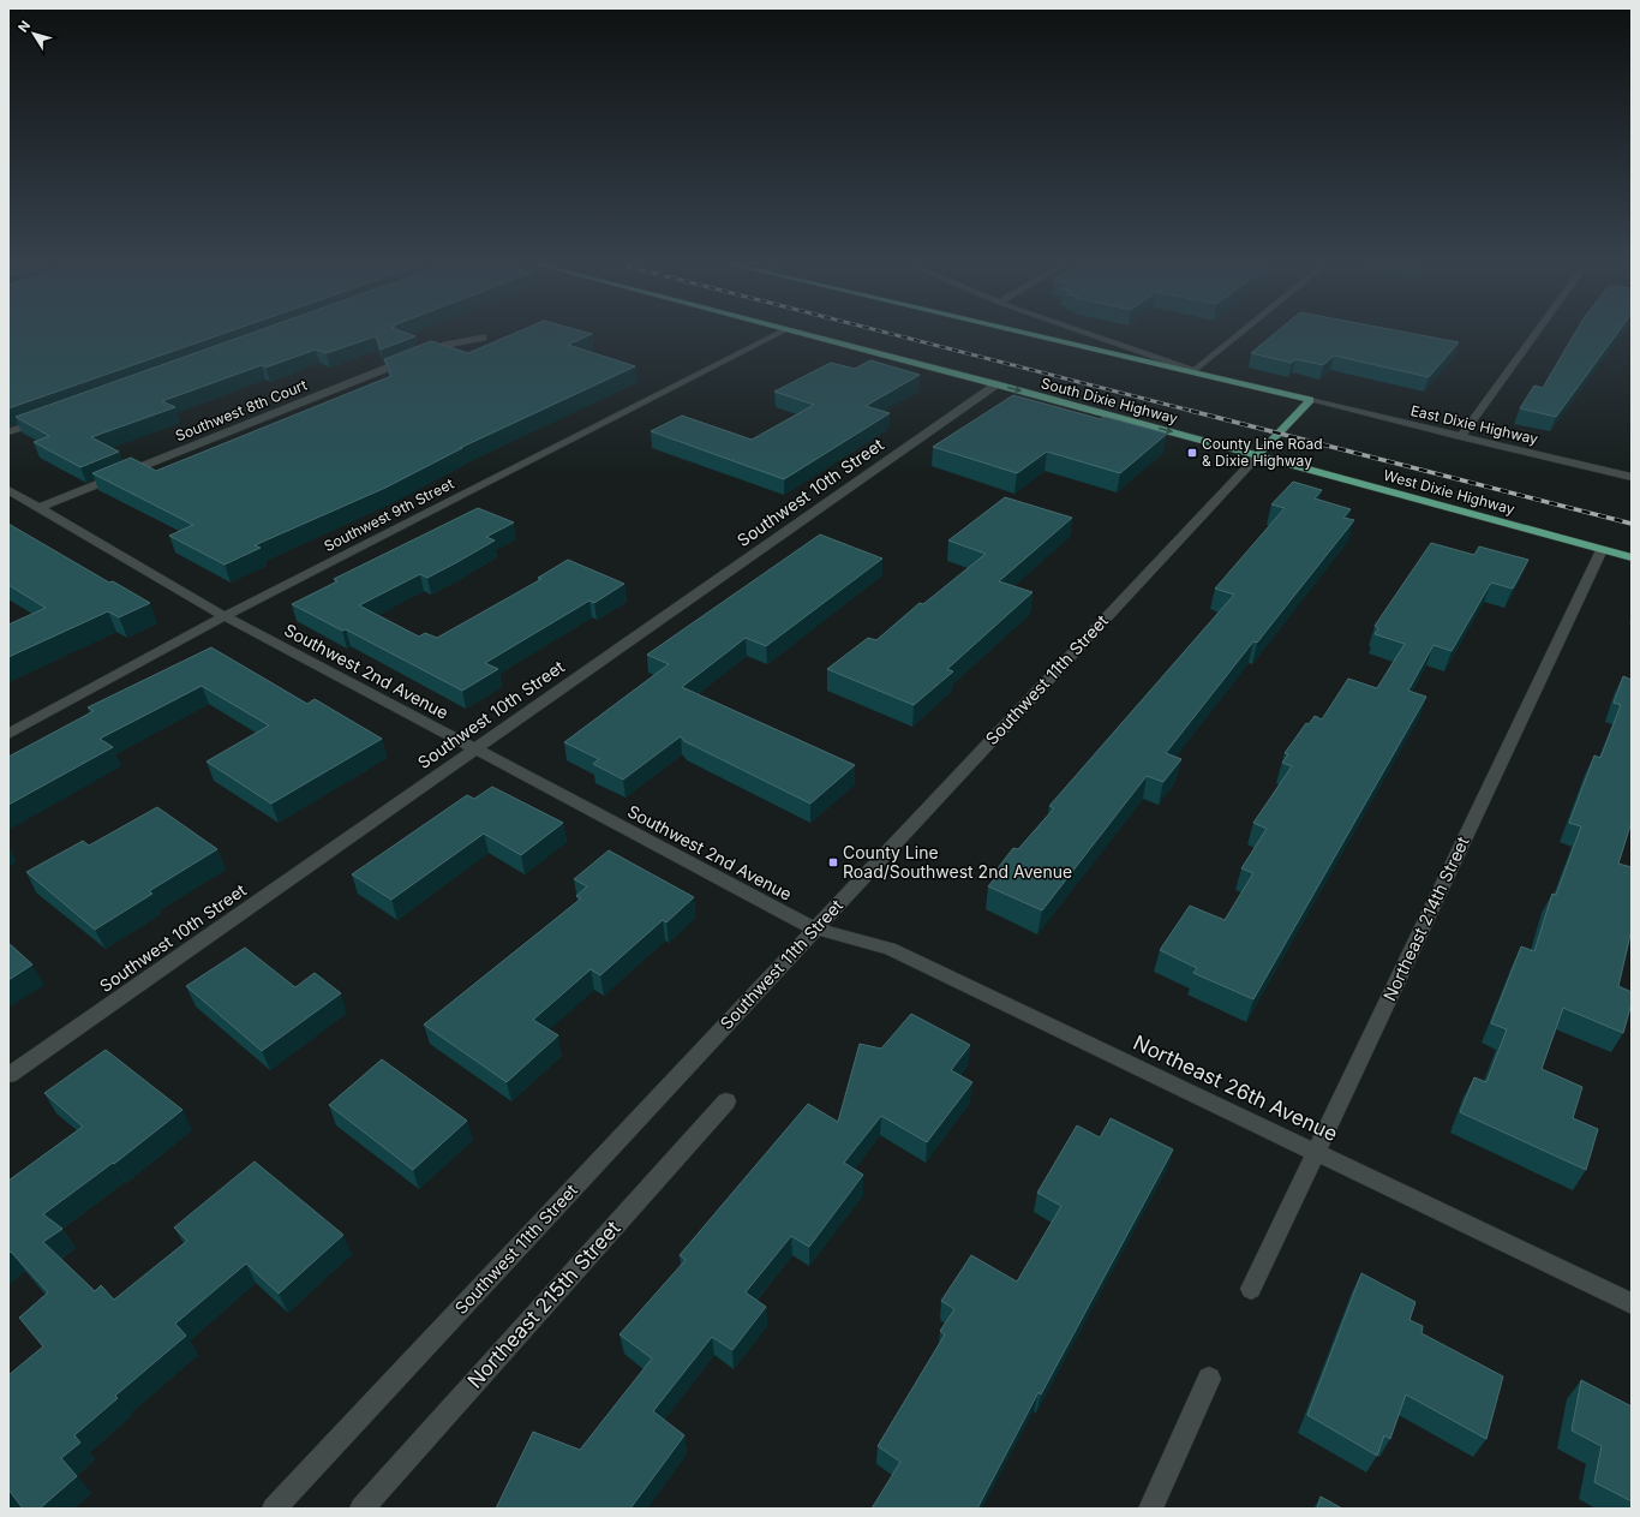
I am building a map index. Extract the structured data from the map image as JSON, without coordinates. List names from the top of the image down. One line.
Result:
{"streets":{"main road":["South Dixie Highway","West Dixie Highway","Southwest 11th Street"],"street":["Southwest 8th Court","East Dixie Highway","Southwest 10th Street","Southwest 9th Street","Southwest 2nd Avenue","Northeast 214th Street","Northeast 26th Avenue","Northeast 215th Street"]},"crossings":[["South Dixie Highway","Southwest 10th Street"],["South Dixie Highway","West Dixie Highway"],["South Dixie Highway","Southwest 11th Street"],["Southwest 8th Court","Southwest 2nd Avenue"],["East Dixie Highway","Southwest 11th Street"],["Southwest 10th Street","Southwest 2nd Avenue"],["West Dixie Highway","Southwest 11th Street"],["West Dixie Highway","Northeast 214th Street"],["Southwest 9th Street","Southwest 2nd Avenue"],["Southwest 2nd Avenue","Southwest 11th Street"],["Southwest 2nd Avenue","Northeast 26th Avenue"],["Southwest 11th Street","Northeast 26th Avenue"],["Northeast 214th Street","Northeast 26th Avenue"]],"places":{"transit":["County Line Road & Dixie Highway","County Line Road/Southwest 2nd Avenue"]},"north":"top left"}
